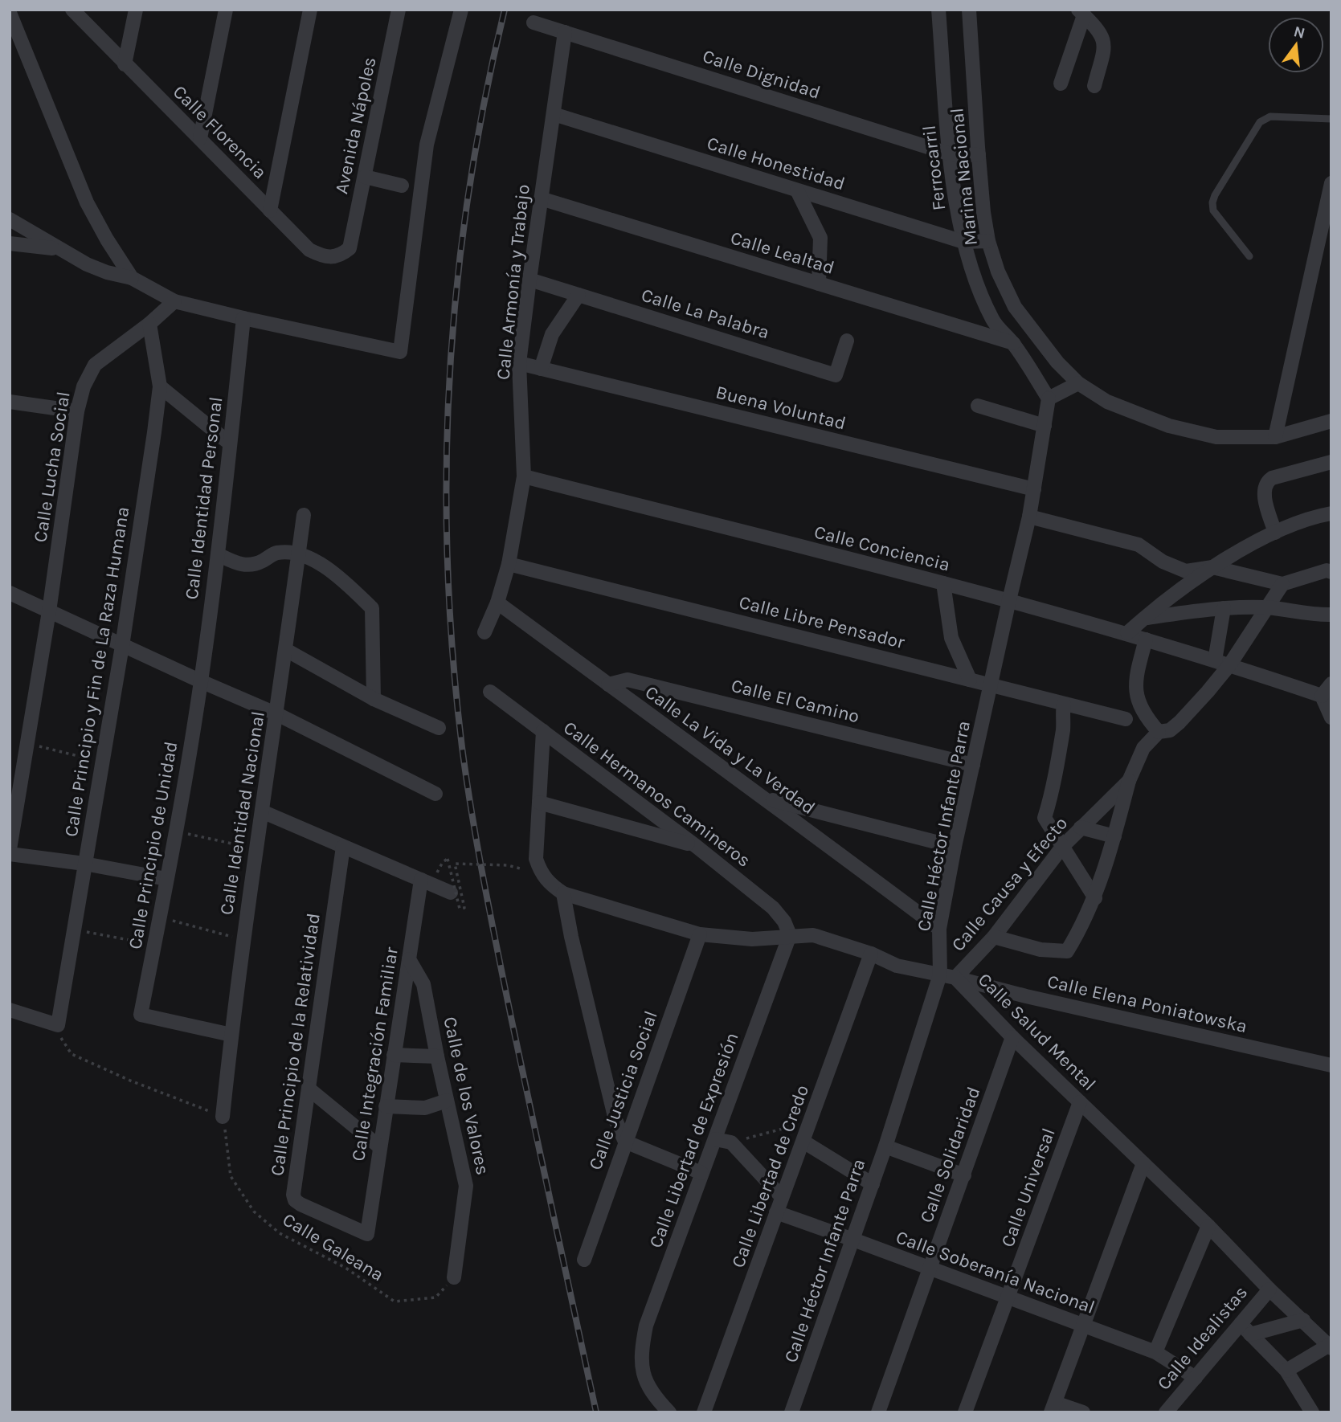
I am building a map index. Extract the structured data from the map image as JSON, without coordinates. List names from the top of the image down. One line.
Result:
{"streets":{"street":["Calle Dignidad","Avenida Nápoles","Calle Florencia","Calle Honestidad","Ferrocarril","Marina Nacional","Calle Lealtad","Calle Armonía y Trabajo","Calle La Palabra","Buena Voluntad","Calle Lucha Social","Calle Identidad Personal","Calle Conciencia","Calle Libre Pensador","Calle Principio y Fin de La Raza Humana","Calle El Camino","Calle La Vida y La Verdad","Calle Hermanos Camineros","Calle Identidad Nacional","Calle Héctor Infante Parra","Calle Principio de Unidad","Calle Causa y Efecto","Calle Elena Poniatowska","Calle Salud Mental","Calle Principio de la Relatividad","Calle Integración Familiar","Calle Justicia Social","Calle de los Valores","Calle Libertad de Expresión","Calle Solidaridad","Calle Libertad de Credo","Calle Universal","Calle Soberanía Nacional","Calle Idealistas"],"path":["Calle Galeana"]},"crossings":[["Calle Dignidad","Ferrocarril"],["Calle Dignidad","Marina Nacional"],["Calle Dignidad","Calle Armonía y Trabajo"],["Avenida Nápoles","Calle Florencia"],["Calle Honestidad","Ferrocarril"],["Calle Honestidad","Marina Nacional"],["Calle Honestidad","Calle Armonía y Trabajo"],["Ferrocarril","Calle Lealtad"],["Ferrocarril","Calle Héctor Infante Parra"],["Calle Lealtad","Calle Armonía y Trabajo"],["Calle Armonía y Trabajo","Calle La Palabra"],["Calle Armonía y Trabajo","Buena Voluntad"],["Calle Armonía y Trabajo","Calle Conciencia"],["Calle Armonía y Trabajo","Calle Libre Pensador"],["Calle Armonía y Trabajo","Calle La Vida y La Verdad"],["Buena Voluntad","Calle Héctor Infante Parra"],["Calle Lucha Social","Calle Principio y Fin de La Raza Humana"],["Calle Identidad Personal","Calle Principio de Unidad"],["Calle Conciencia","Calle Héctor Infante Parra"],["Calle Conciencia","Calle Causa y Efecto"],["Calle Libre Pensador","Calle Héctor Infante Parra"],["Calle El Camino","Calle La Vida y La Verdad"],["Calle El Camino","Calle Héctor Infante Parra"],["Calle La Vida y La Verdad","Calle Héctor Infante Parra"],["Calle Hermanos Camineros","Calle Salud Mental"],["Calle Hermanos Camineros","Calle Libertad de Expresión"],["Calle Identidad Nacional","Calle Principio de Unidad"],["Calle Identidad Nacional","Calle Galeana"],["Calle Héctor Infante Parra","Calle Salud Mental"],["Calle Héctor Infante Parra","Calle Soberanía Nacional"],["Calle Causa y Efecto","Calle Elena Poniatowska"],["Calle Causa y Efecto","Calle Salud Mental"],["Calle Elena Poniatowska","Calle Salud Mental"],["Calle Salud Mental","Calle Justicia Social"],["Calle Salud Mental","Calle Libertad de Expresión"],["Calle Salud Mental","Calle Solidaridad"],["Calle Salud Mental","Calle Libertad de Credo"],["Calle Salud Mental","Calle Universal"],["Calle Salud Mental","Calle Idealistas"],["Calle Principio de la Relatividad","Calle Integración Familiar"],["Calle Integración Familiar","Calle de los Valores"],["Calle de los Valores","Calle Galeana"],["Calle Solidaridad","Calle Soberanía Nacional"],["Calle Libertad de Credo","Calle Soberanía Nacional"],["Calle Universal","Calle Soberanía Nacional"],["Calle Soberanía Nacional","Calle Idealistas"]],"north":"top"}
